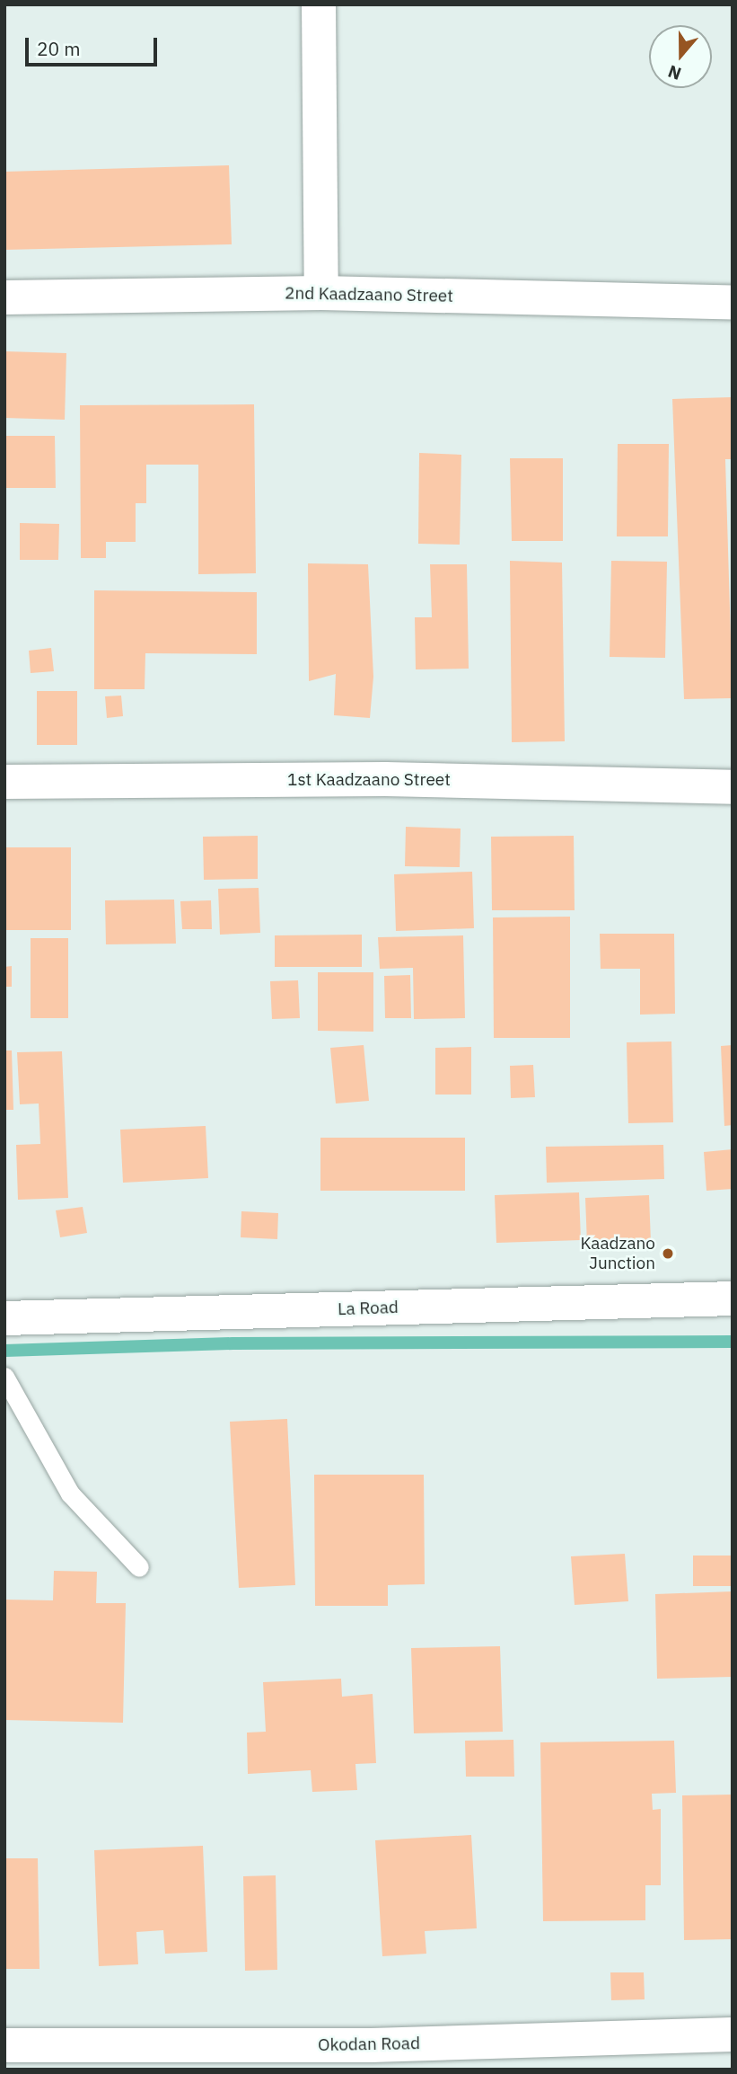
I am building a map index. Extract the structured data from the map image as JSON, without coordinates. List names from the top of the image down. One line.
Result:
{"streets":{"street":["2nd Kaadzaano Street","1st Kaadzaano Street","La Road","Okodan Road"]},"places":["Kaadzano Junction"],"scale_bar":"20 m","north":"bottom"}
